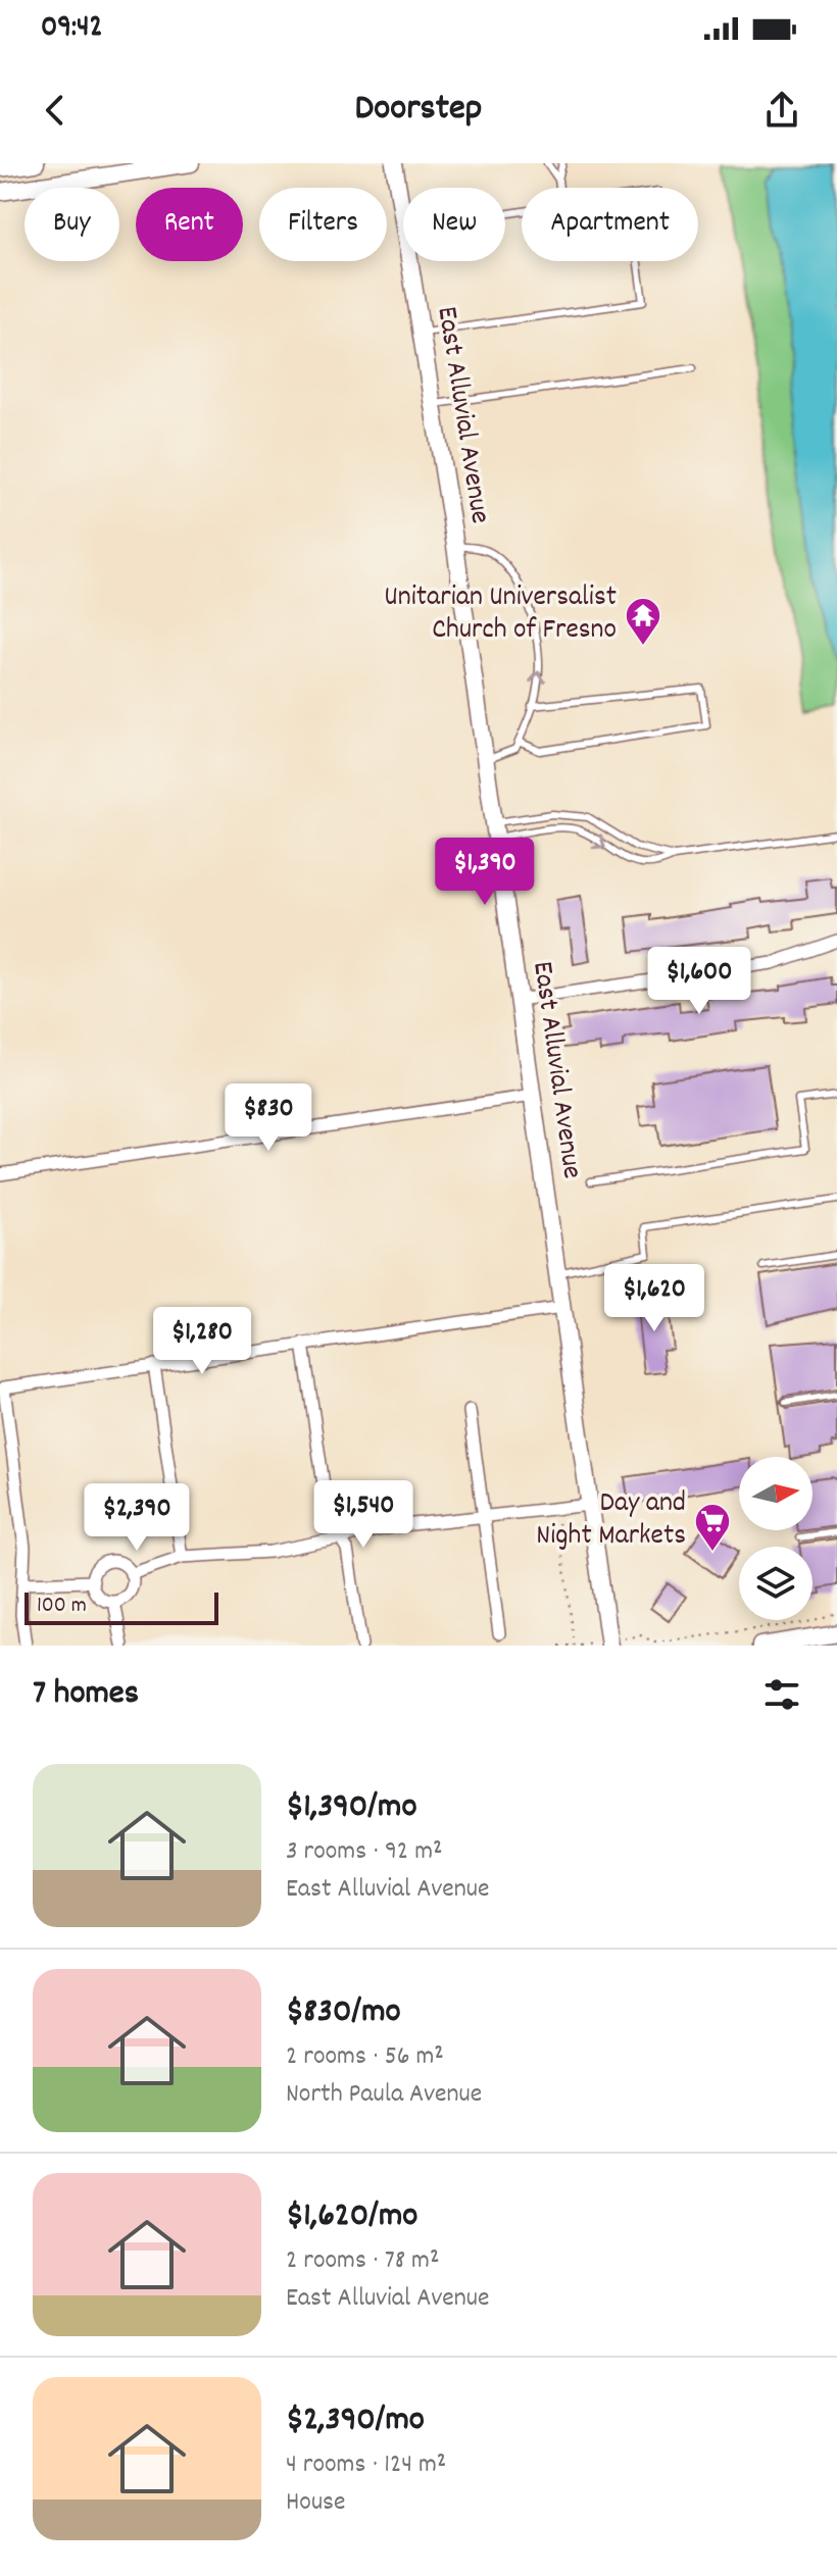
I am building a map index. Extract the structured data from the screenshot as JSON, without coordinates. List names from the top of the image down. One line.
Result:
{"streets":{"street":["East Alluvial Avenue"]},"places":{"temple":["Unitarian Universalist Church of Fresno"],"supermarket":["Day and Night Markets"]},"scale_bar":"100 m","north":"right","page":{"status":"09:42","header":"Doorstep","chip":["Buy","Rent","Filters","New","Apartment"],"price":["$1,390","$1,600","$830","$1,620","$1,280","$1,540","$2,390"],"scale":"100 m","heading":"7 homes","list":[{"name":"$1,390/mo","note":"3 rooms · 92 m² · East Alluvial Avenue"},{"name":"$830/mo","note":"2 rooms · 56 m² · North Paula Avenue"},{"name":"$1,620/mo","note":"2 rooms · 78 m² · East Alluvial Avenue"},{"name":"$2,390/mo","note":"4 rooms · 124 m² · House"}]}}
